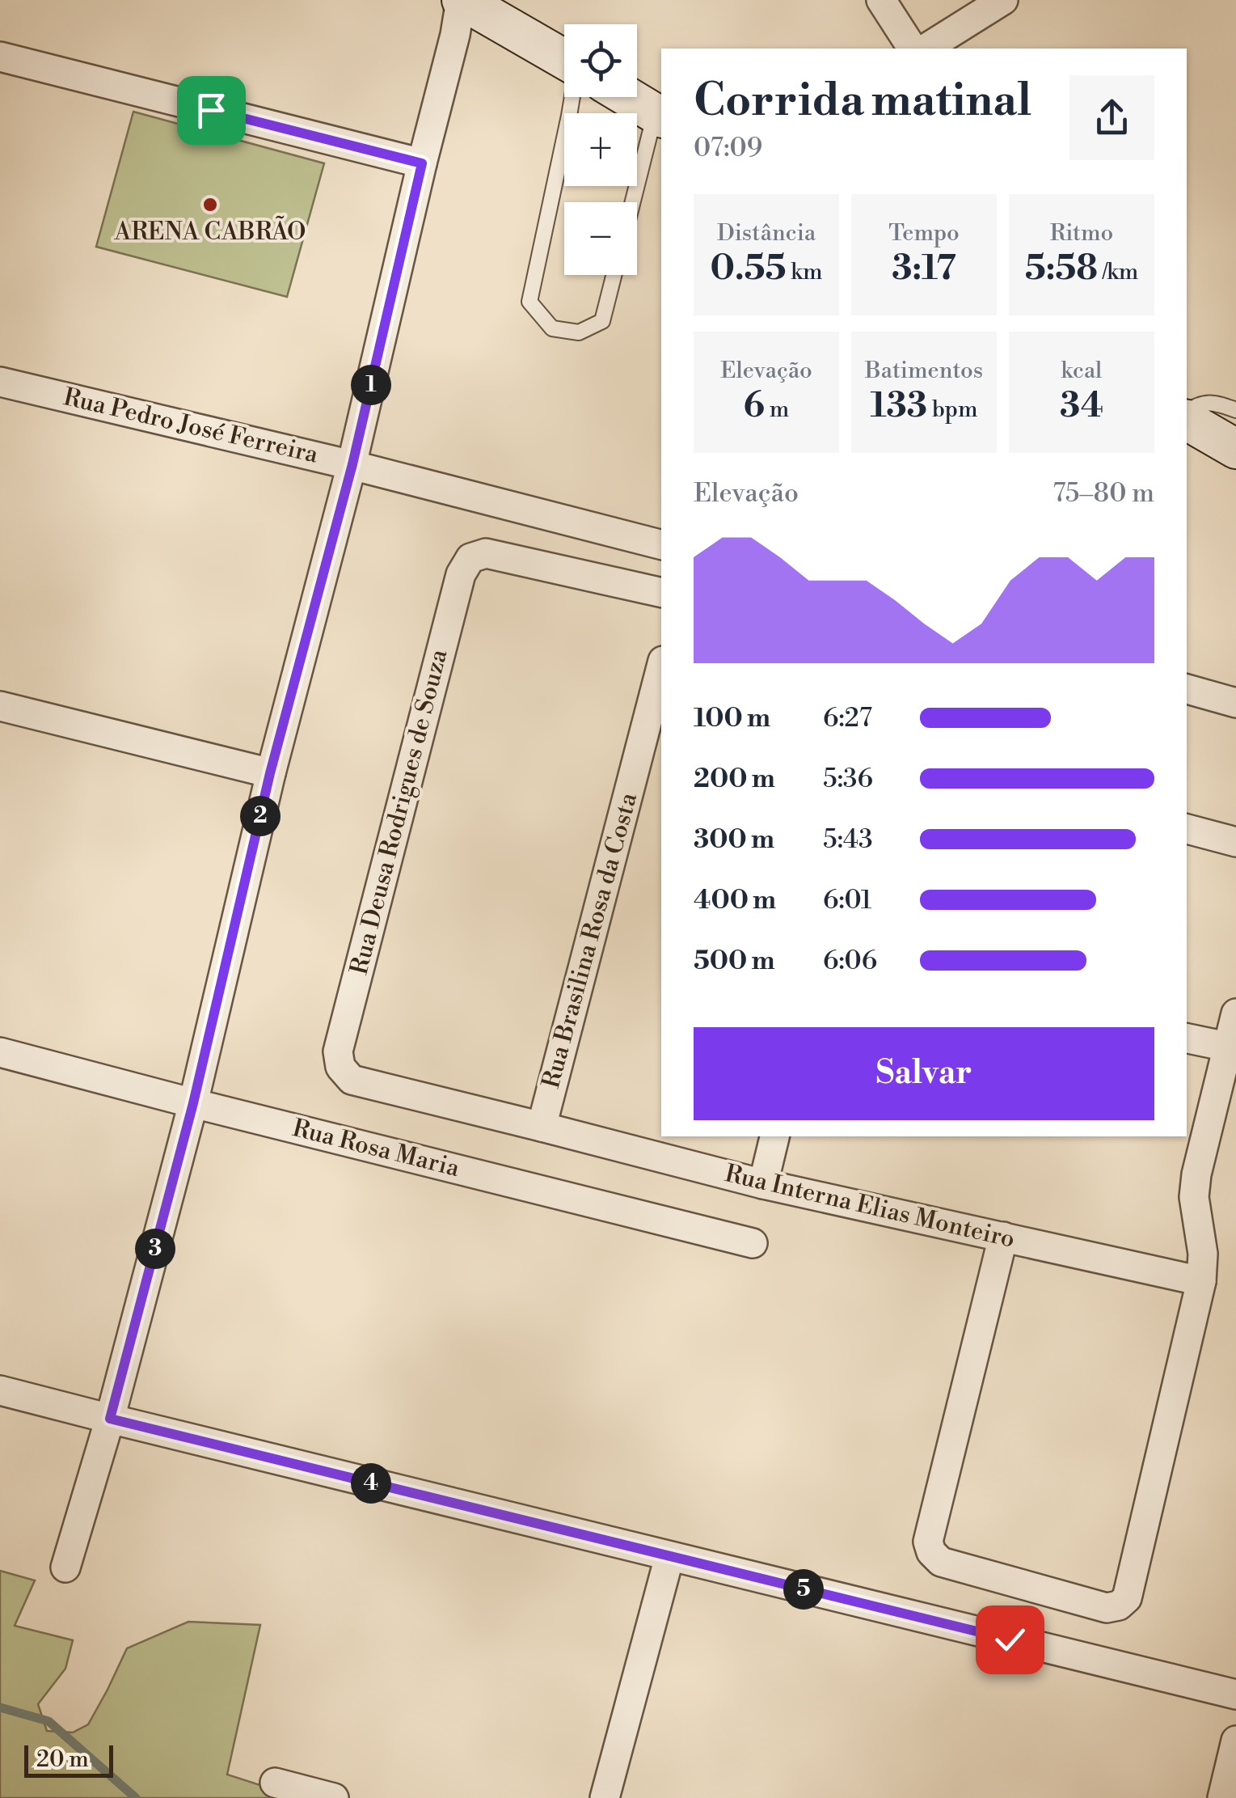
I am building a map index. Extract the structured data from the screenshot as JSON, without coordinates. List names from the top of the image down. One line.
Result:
{"streets":{"street":["Rua Pedro José Ferreira","Rua Deusa Rodrigues de Souza","Rua Brasilina Rosa da Costa","Rua Rosa Maria","Rua Interna Elias Monteiro"]},"crossings":[["Rua Deusa Rodrigues de Souza","Rua Interna Elias Monteiro"],["Rua Brasilina Rosa da Costa","Rua Interna Elias Monteiro"]],"places":["ARENA CABRÃO"],"scale_bar":"20 m","page":{"map_buttons":["+","−"],"heading":["Corrida matinal","07:09"],"stats":[["Distância","0.55 km"],["Tempo","3:17"],["Ritmo","5:58 /km"],["Elevação","6 m"],["Batimentos","133 bpm"],["kcal","34"]],"pins":["1","2","3","4","5"],"chart":["Elevação","75–80 m"],"list":[{"name":"100 m","note":"6:27"},{"name":"200 m","note":"5:36"},{"name":"300 m","note":"5:43"},{"name":"400 m","note":"6:01"},{"name":"500 m","note":"6:06"}],"buttons":"Salvar","scale":"20 m"}}
